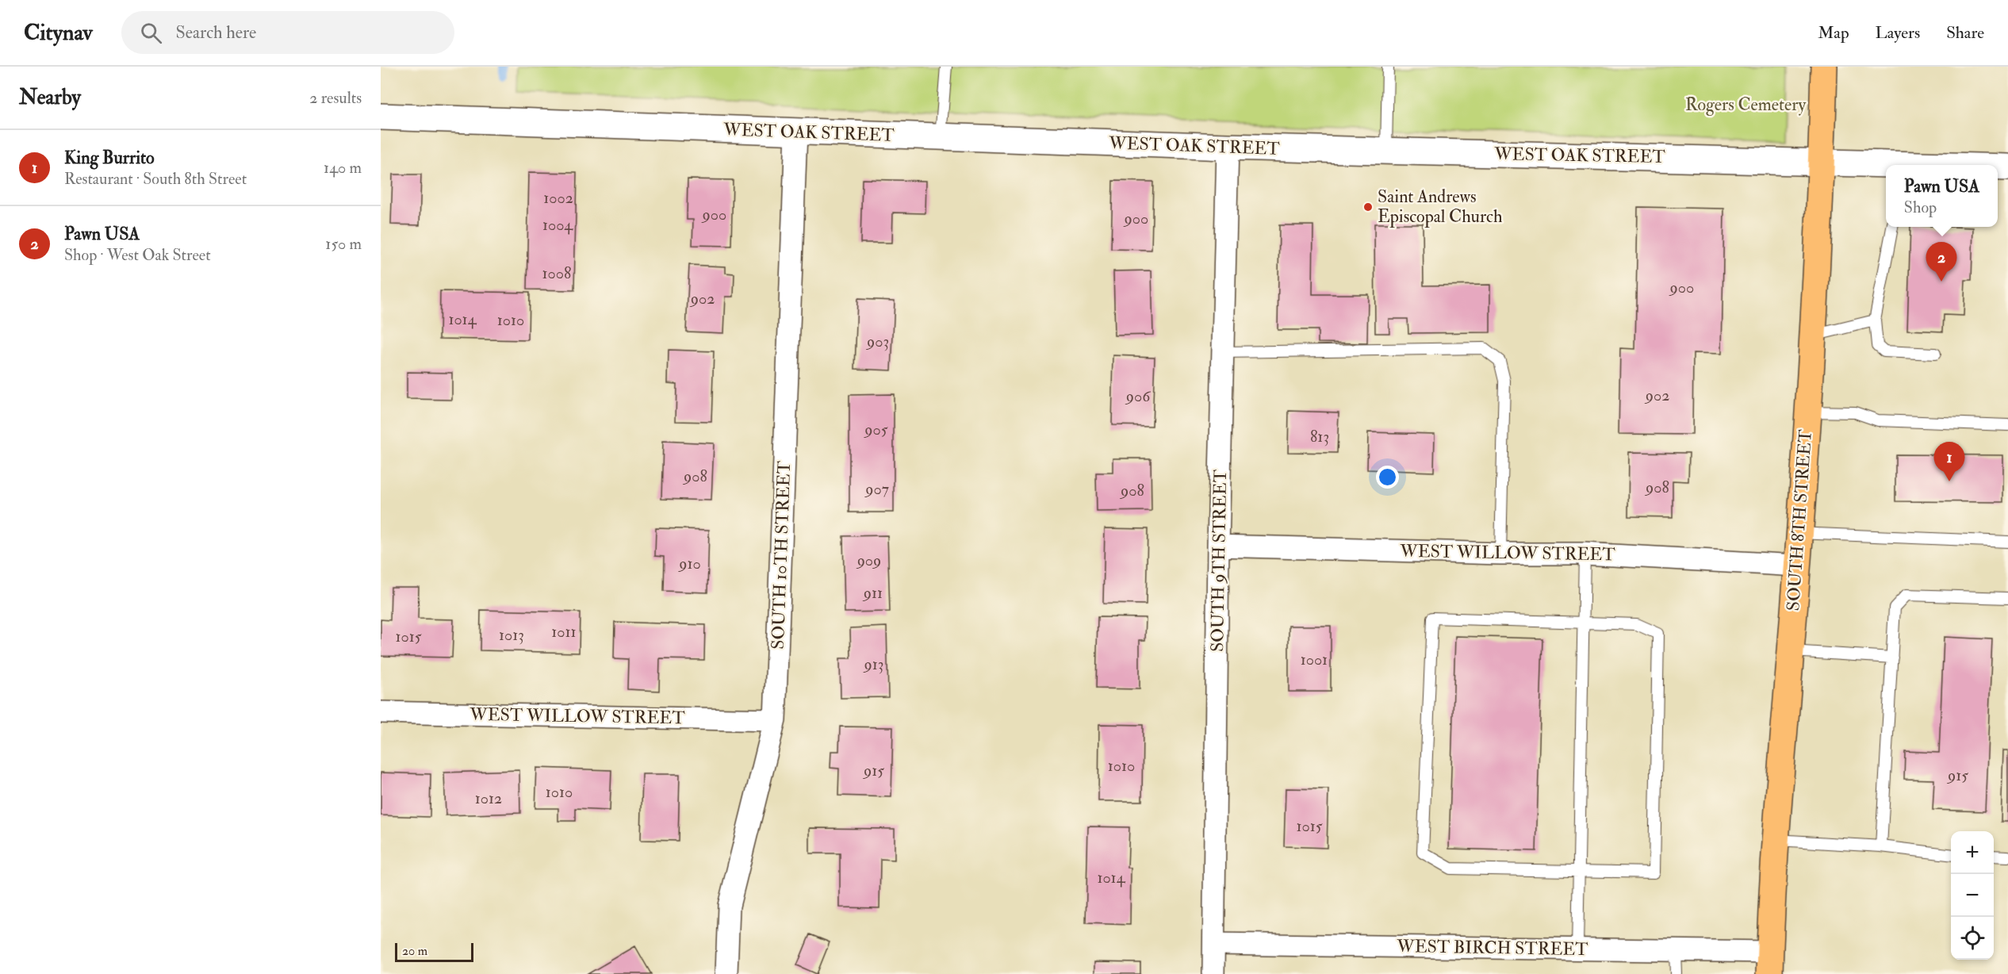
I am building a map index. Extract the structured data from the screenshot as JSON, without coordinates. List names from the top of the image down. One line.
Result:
{"streets":{"main road":["SOUTH 8TH STREET"],"street":["WEST OAK STREET","WEST WILLOW STREET","SOUTH 10TH STREET","SOUTH 9TH STREET","WEST BIRCH STREET"]},"crossings":[["WEST OAK STREET","SOUTH 8TH STREET"],["WEST OAK STREET","SOUTH 10TH STREET"],["WEST OAK STREET","SOUTH 9TH STREET"],["SOUTH 8TH STREET","WEST WILLOW STREET"],["SOUTH 8TH STREET","WEST BIRCH STREET"],["WEST WILLOW STREET","SOUTH 10TH STREET"],["WEST WILLOW STREET","SOUTH 9TH STREET"],["SOUTH 9TH STREET","WEST BIRCH STREET"]],"parks":["Rogers Cemetery"],"places":["Saint Andrews Episcopal Church"],"house_numbers":["1002","900","900","1004","1008","900","902","1014","1010","903","902","906","905","813","908","908","907","908","909","910","911","1011","1013","1015","1001","913","1010","915","915","1010","1012","1015","1014"],"scale_bar":"20 m","page":{"header":"Citynav","search":"Search here","nav":["Map","Layers","Share"],"heading":["Nearby","2 results"],"list":[{"mark":"1","name":"King Burrito","note":"Restaurant · South 8th Street","value":"140 m"},{"mark":"2","name":"Pawn USA","note":"Shop · West Oak Street","value":"150 m"}],"popup":["Pawn USA","Shop"],"pins":["2","1"],"map_buttons":["+","−"],"scale":"20 m"}}
